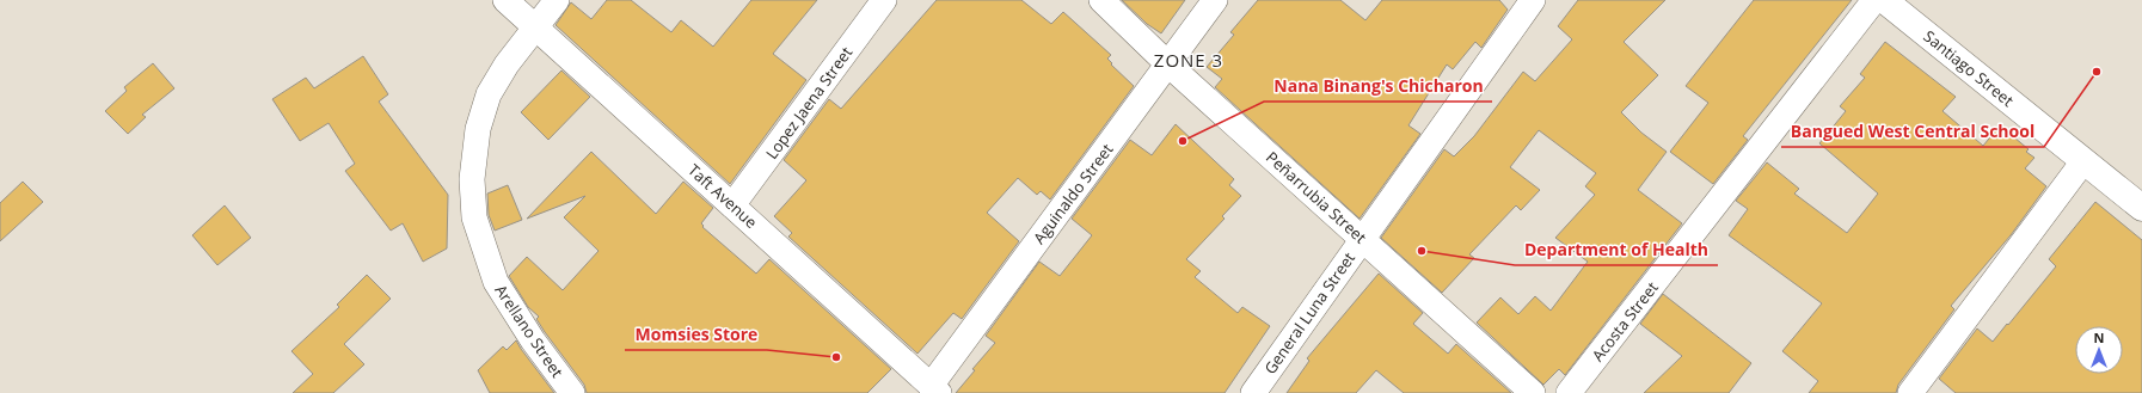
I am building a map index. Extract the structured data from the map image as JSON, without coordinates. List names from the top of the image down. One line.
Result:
{"streets":{"street":["Santiago Street","Lopez Jaena Street","Aguinaldo Street","Taft Avenue","Peñarrubia Street","General Luna Street","Acosta Street","Arellano Street"]},"crossings":[["Lopez Jaena Street","Taft Avenue"],["Aguinaldo Street","Taft Avenue"],["Aguinaldo Street","Peñarrubia Street"],["Taft Avenue","Arellano Street"],["Peñarrubia Street","General Luna Street"]],"districts":["ZONE 3"],"places":["Bangued West Central School","Nana Binang's Chicharon","Department of Health","Momsies Store"],"north":"top"}
